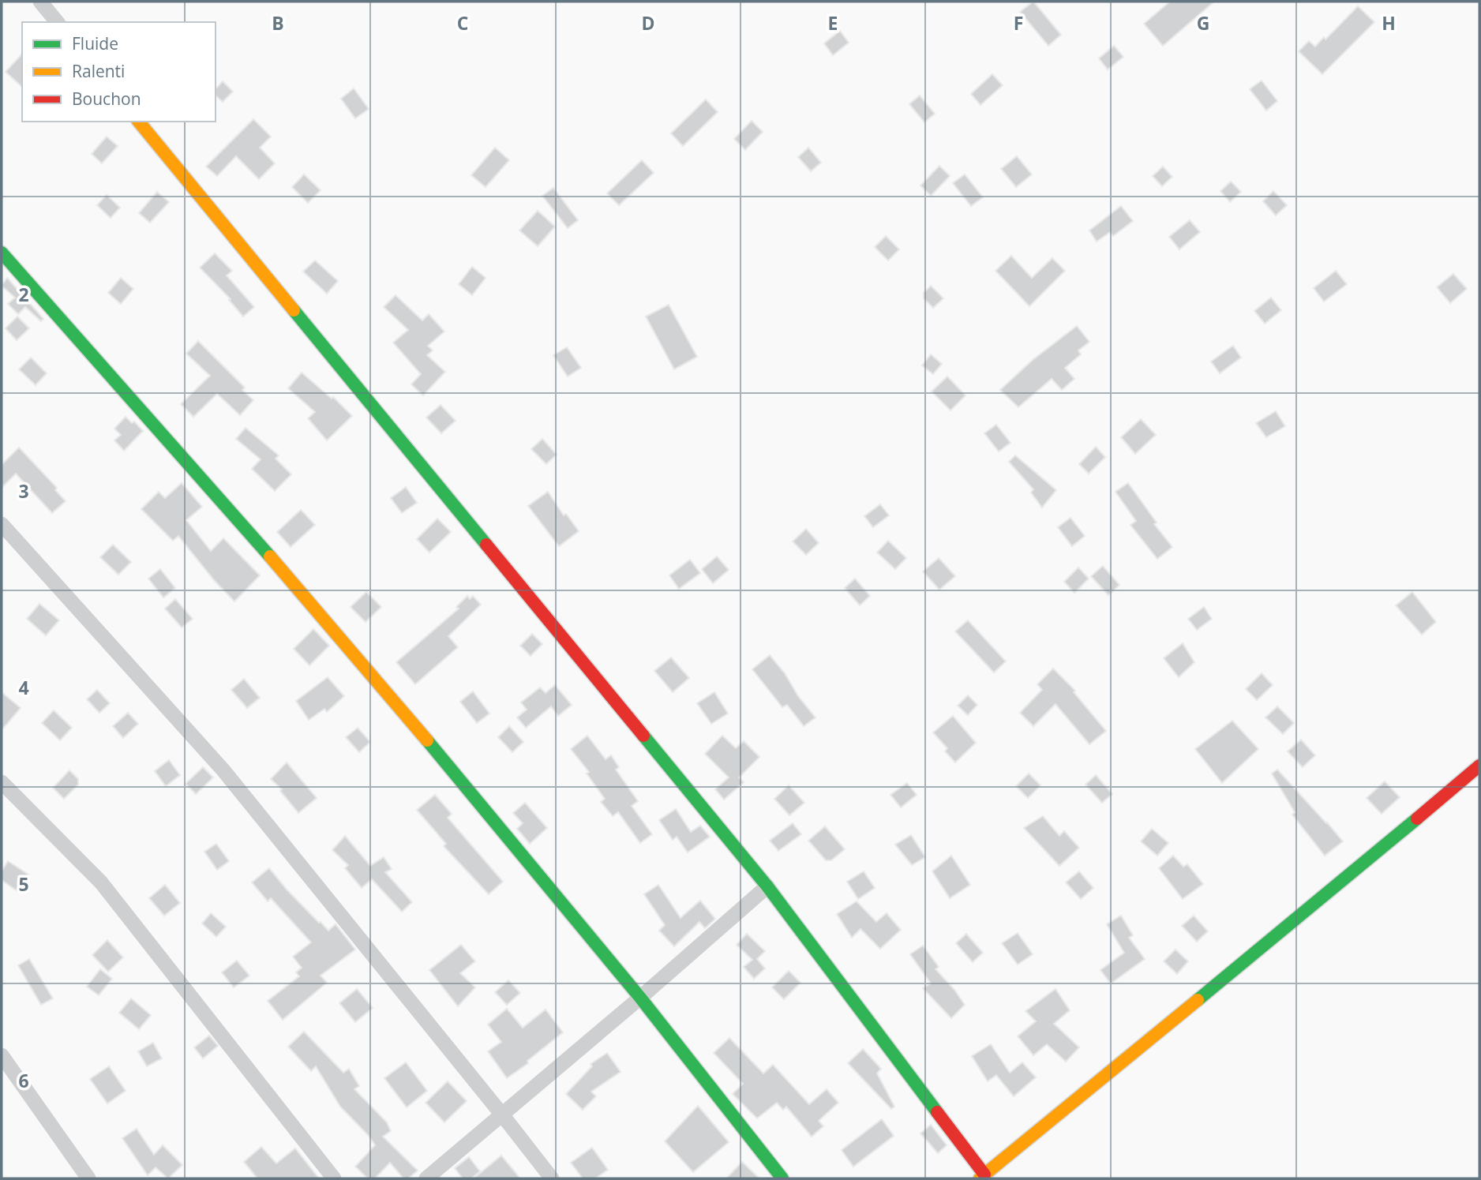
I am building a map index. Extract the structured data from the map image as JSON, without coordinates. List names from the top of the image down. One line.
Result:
{"legend":["Fluide","Ralenti","Bouchon"],"grid":{"columns":["B","C","D","E","F","G","H"],"rows":["2","3","4","5","6"]}}
